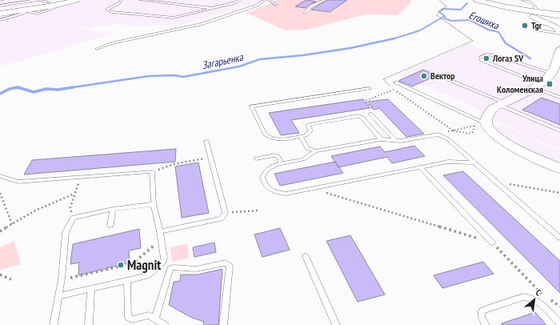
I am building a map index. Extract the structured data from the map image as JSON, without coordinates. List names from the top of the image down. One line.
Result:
{"water":["Егошиха","Загарьенка"],"places":{"other":["Tgr","Логаз SV","Вектор","Magnit"],"transit":["Улица Коломенская"]},"north":"top right"}
